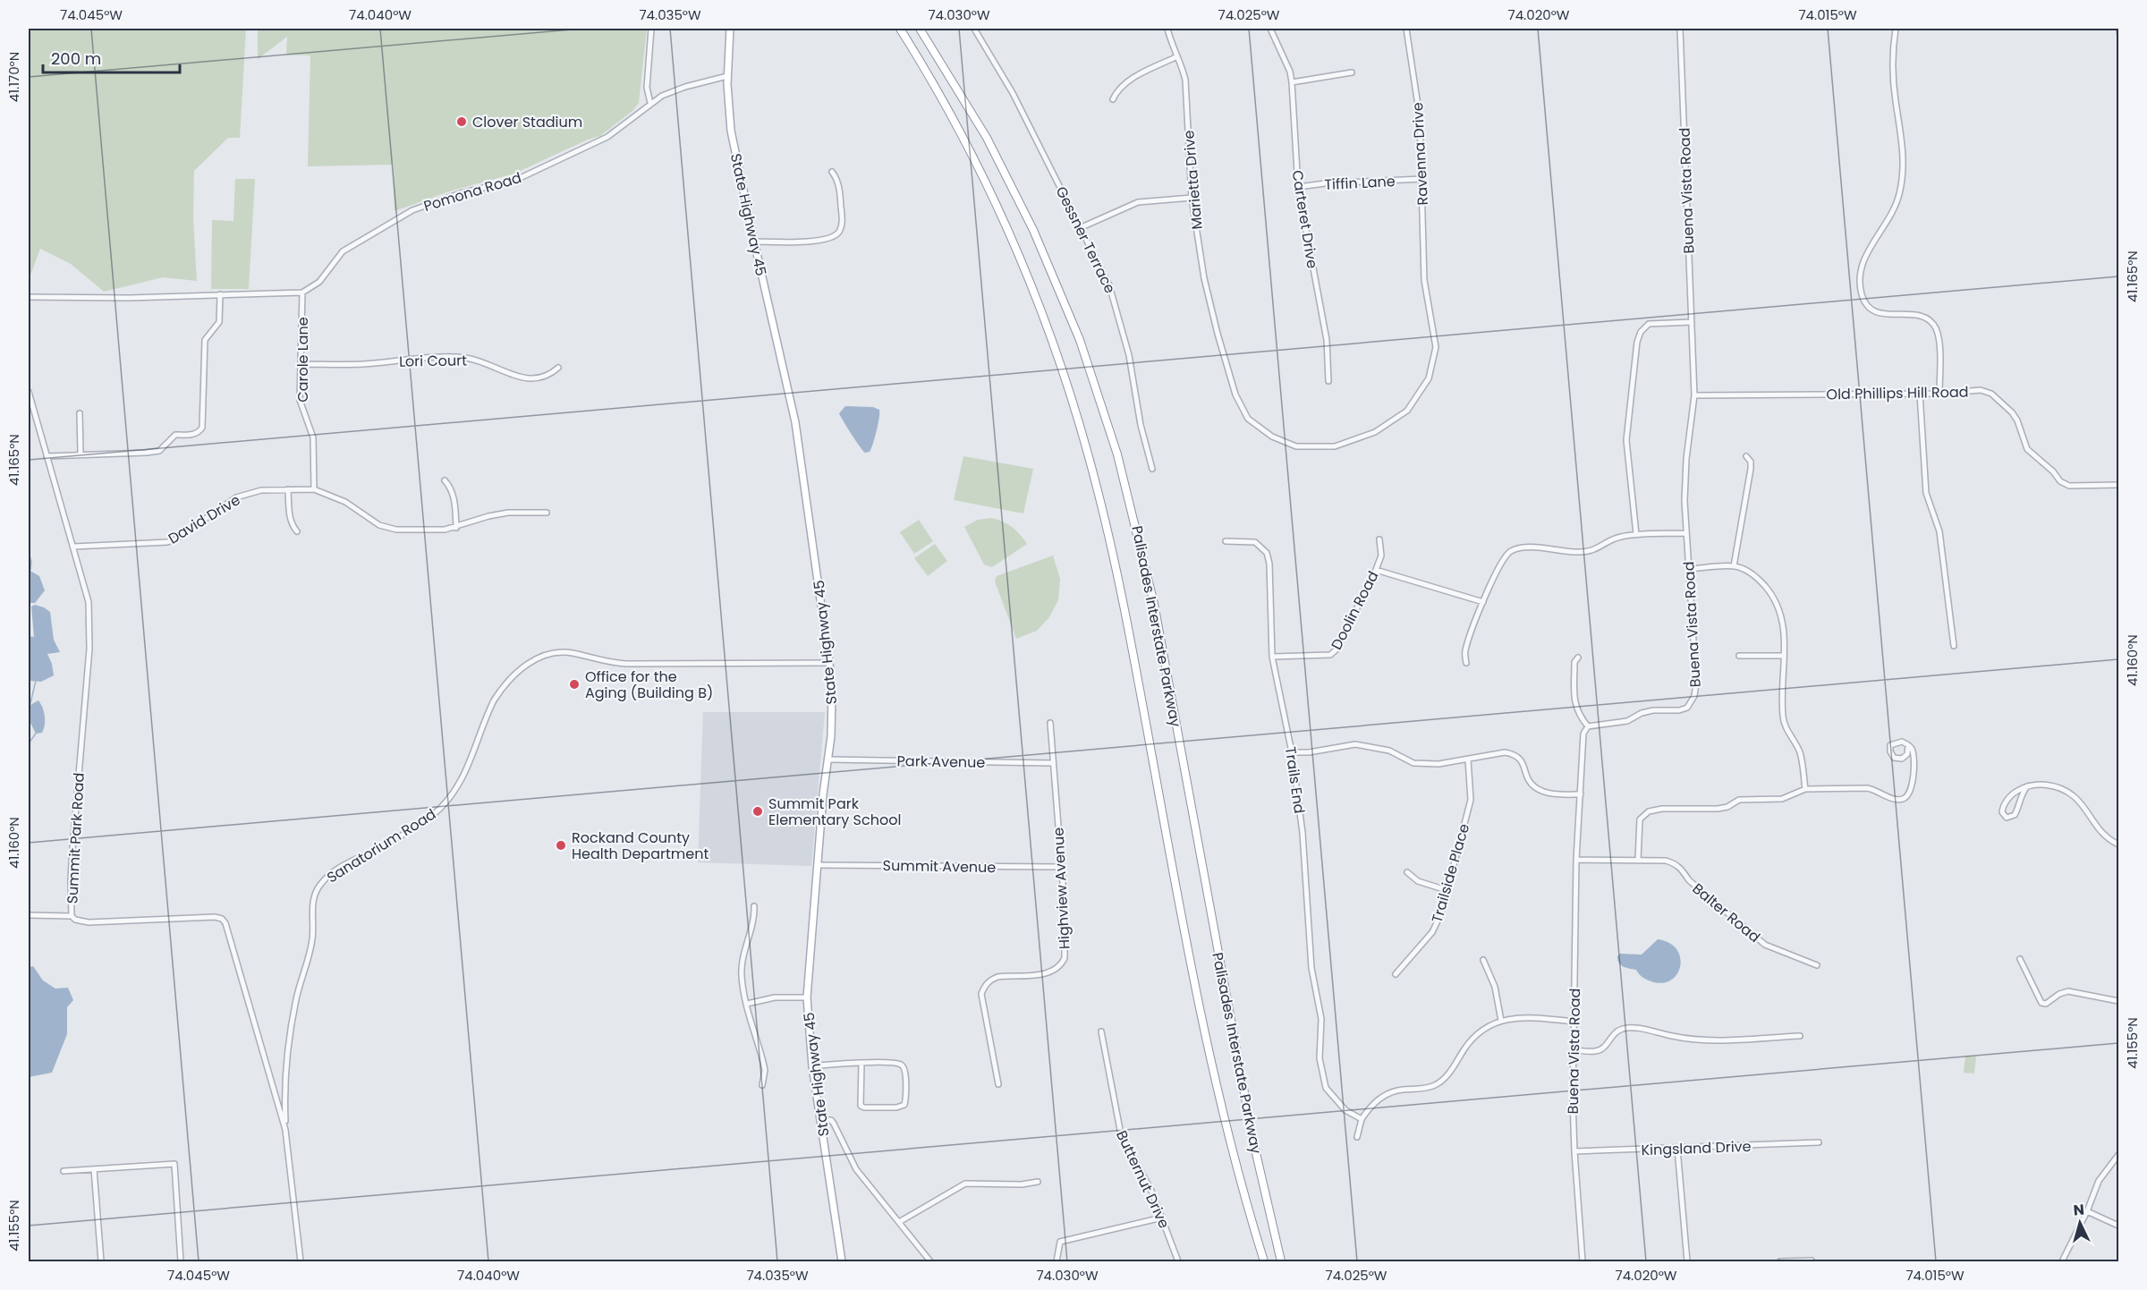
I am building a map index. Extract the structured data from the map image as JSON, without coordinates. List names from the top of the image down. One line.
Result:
{"streets":{"highway":["Palisades Interstate Parkway"],"main road":["State Highway 45"],"street":["Ravenna Drive","Marietta Drive","Tiffin Lane","Buena Vista Road","Pomona Road","Carteret Drive","Gessner Terrace","Carole Lane","Lori Court","Old Phillips Hill Road","David Drive","Doolin Road","Park Avenue","Trails End","Summit Park Road","Sanatorium Road","Summit Avenue","Trailside Place","Highview Avenue","Balter Road","Kingsland Drive","Butternut Drive"]},"crossings":[["Ravenna Drive","Marietta Drive"],["Ravenna Drive","Tiffin Lane"],["Tiffin Lane","Carteret Drive"],["Buena Vista Road","Old Phillips Hill Road"],["Buena Vista Road","Balter Road"],["Buena Vista Road","Kingsland Drive"],["Pomona Road","State Highway 45"],["Pomona Road","Carole Lane"],["State Highway 45","Park Avenue"],["State Highway 45","Sanatorium Road"],["State Highway 45","Summit Avenue"],["Carole Lane","Lori Court"],["Carole Lane","David Drive"],["David Drive","Summit Park Road"],["Doolin Road","Trails End"],["Park Avenue","Highview Avenue"],["Summit Park Road","Sanatorium Road"],["Summit Avenue","Highview Avenue"]],"places":["Clover Stadium","Office for the Aging (Building B)","Summit Park Elementary School","Rockand County Health Department"],"scale_bar":"200 m","north":"top","coordinates":["74.045°W","74.040°W","74.035°W","74.030°W","74.025°W","74.020°W","74.015°W","41.170°N","41.165°N","41.160°N","41.155°N"]}
